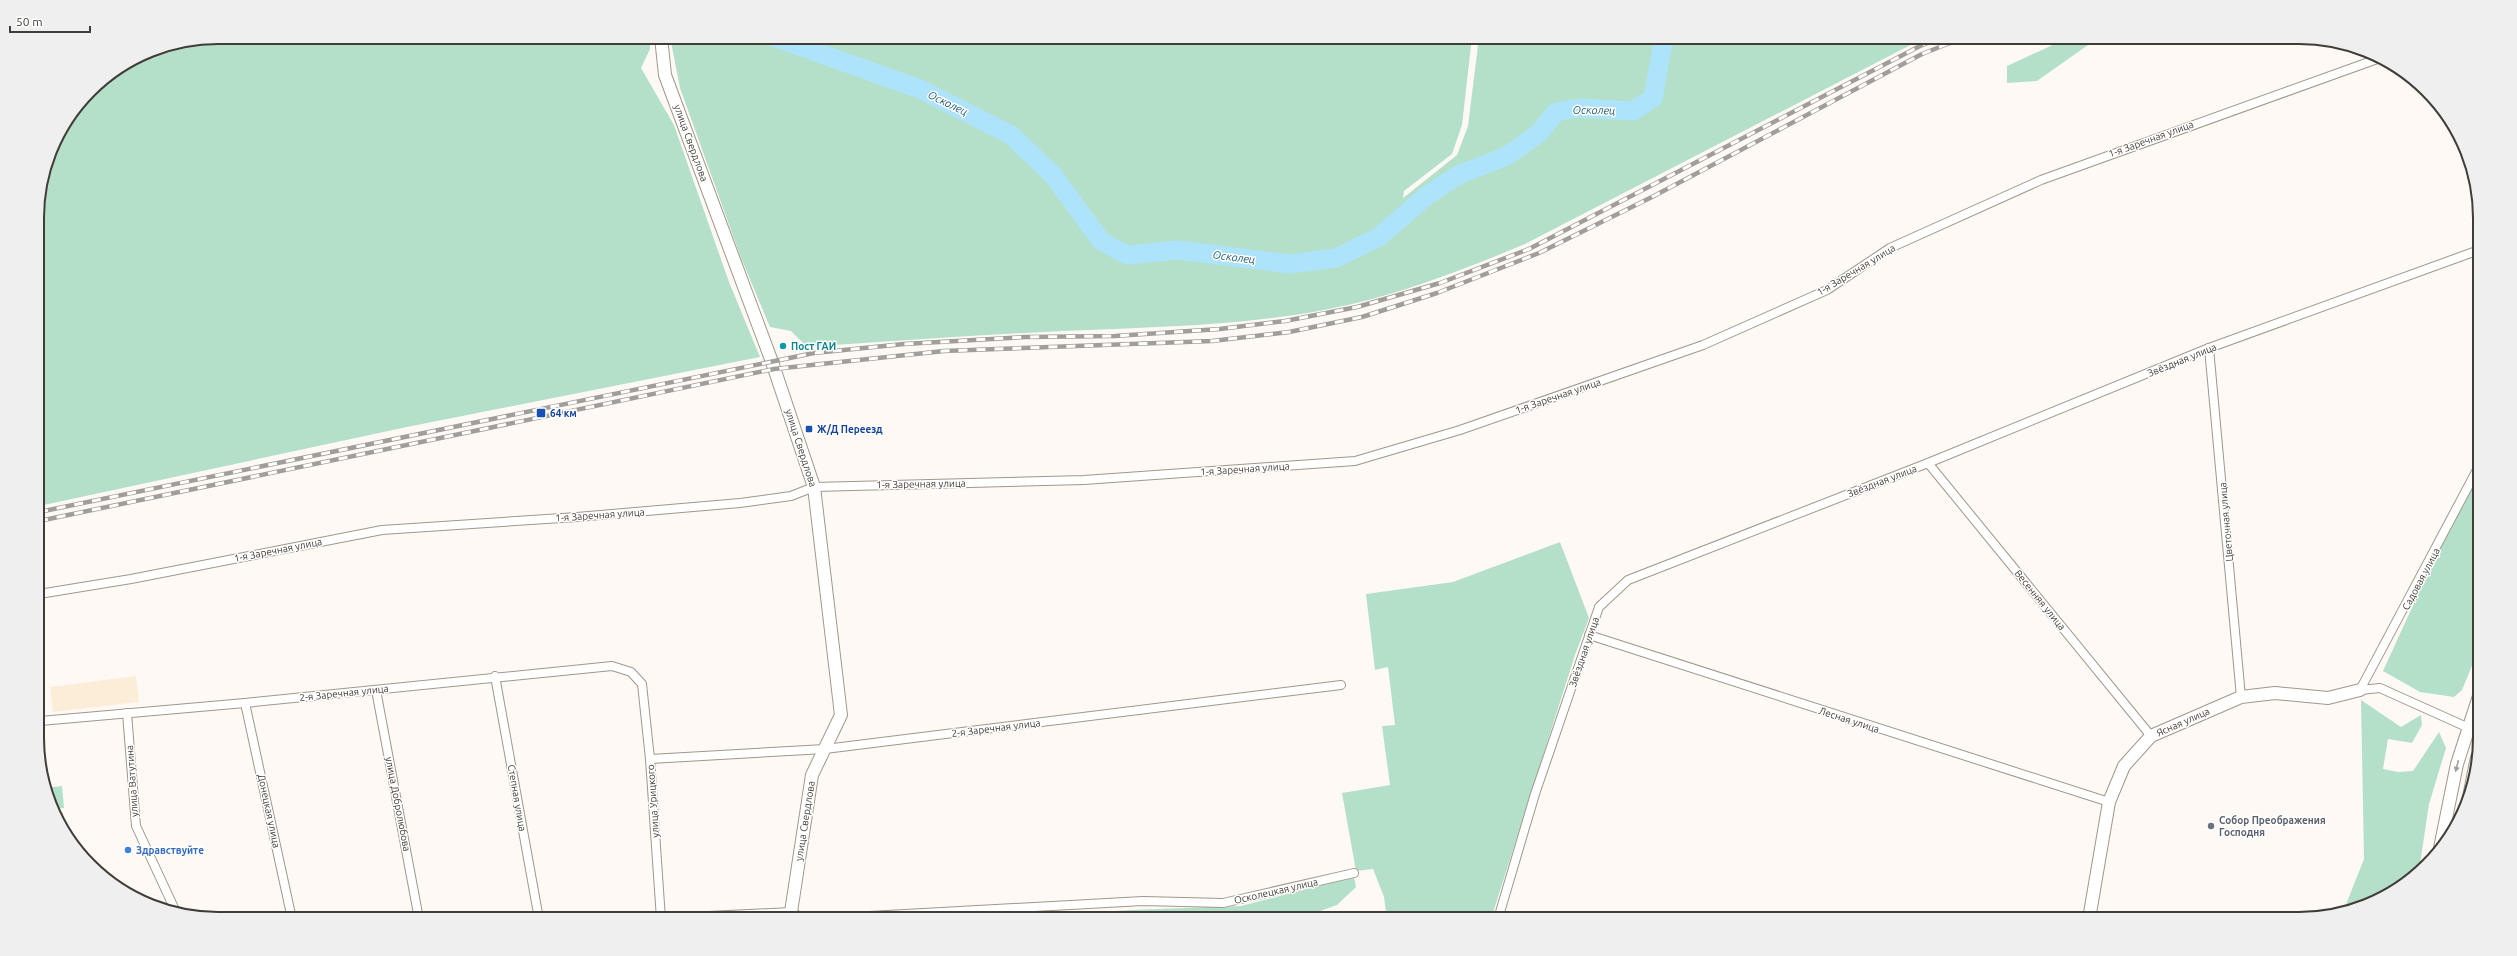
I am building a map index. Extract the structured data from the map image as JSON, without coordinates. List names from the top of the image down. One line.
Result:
{"streets":{"main road":["улица Свердлова","Ясная улица"],"street":["1-я Заречная улица","Звёздная улица","Цветочная улица","Садовая улица","Весенняя улица","2-я Заречная улица","Лесная улица","улица Ватутина","Степная улица","улица Урицкого","улица Добролюбова","Донецкая улица","Осколецкая улица"]},"crossings":[["1-я Заречная улица","улица Свердлова"],["улица Свердлова","2-я Заречная улица"],["Звёздная улица","Цветочная улица"],["Звёздная улица","Весенняя улица"],["Звёздная улица","Лесная улица"],["Цветочная улица","Ясная улица"],["Садовая улица","Ясная улица"],["Весенняя улица","Ясная улица"],["2-я Заречная улица","улица Ватутина"],["2-я Заречная улица","Степная улица"],["2-я Заречная улица","улица Урицкого"],["2-я Заречная улица","улица Добролюбова"],["2-я Заречная улица","Донецкая улица"],["Лесная улица","Ясная улица"]],"water":["Осколец"],"places":{"other":["Пост ГАИ","Собор Преображения Господня","Здравствуйте"],"transit":["64 км","Ж/Д Переезд"]},"scale_bar":"50 m"}
